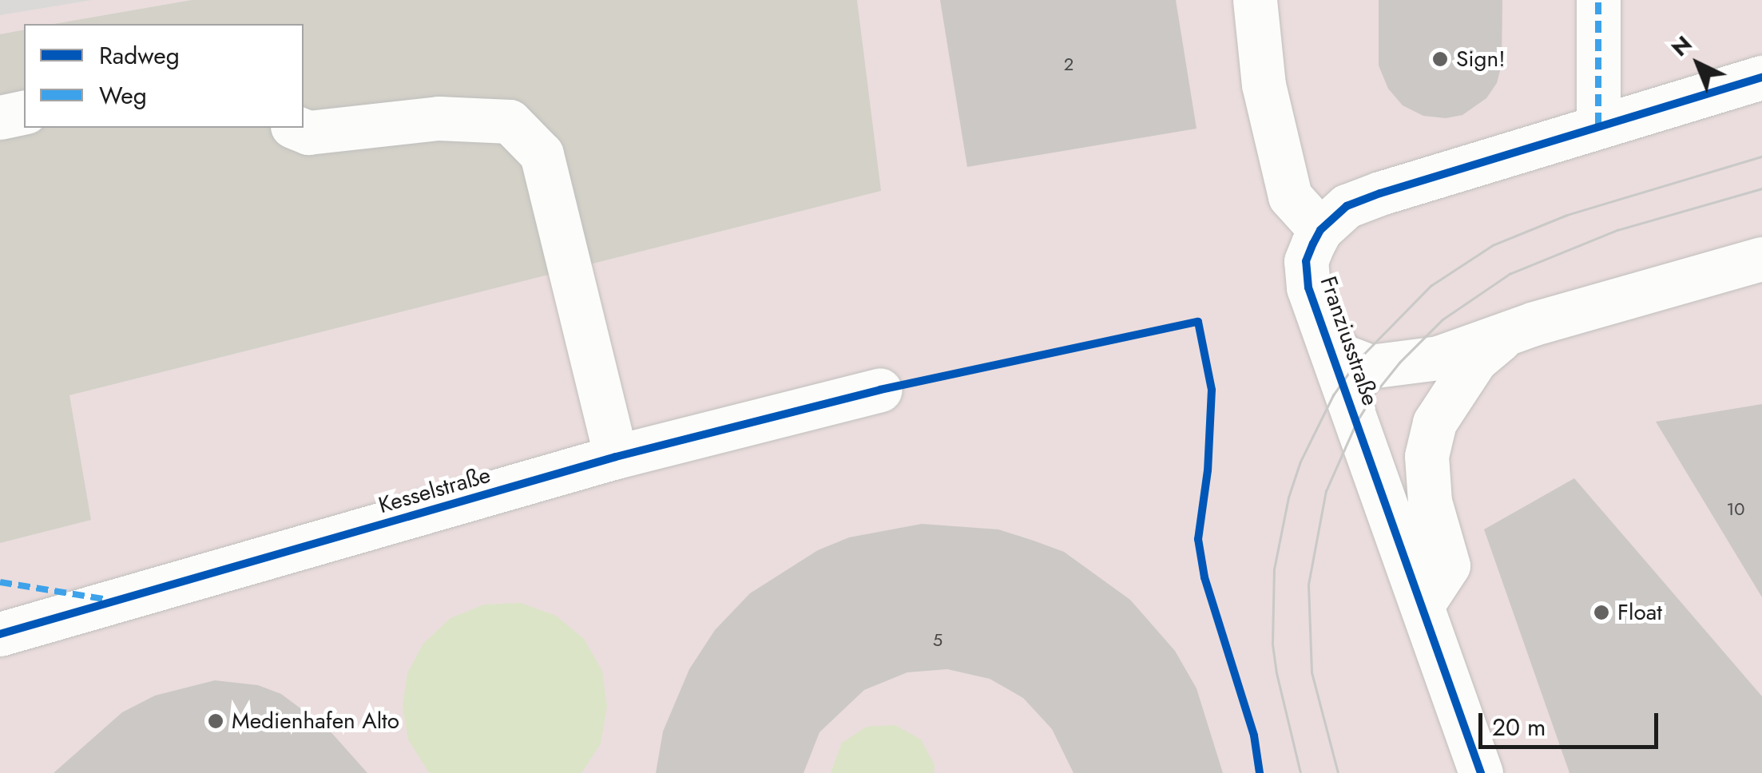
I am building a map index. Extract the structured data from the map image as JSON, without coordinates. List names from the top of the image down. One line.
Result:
{"streets":{"street":["Franziusstraße","Kesselstraße"]},"places":["Sign!","Float","Medienhafen Alto"],"house_numbers":["2","10","5"],"legend":["Radweg","Weg"],"scale_bar":"20 m","north":"top left"}
